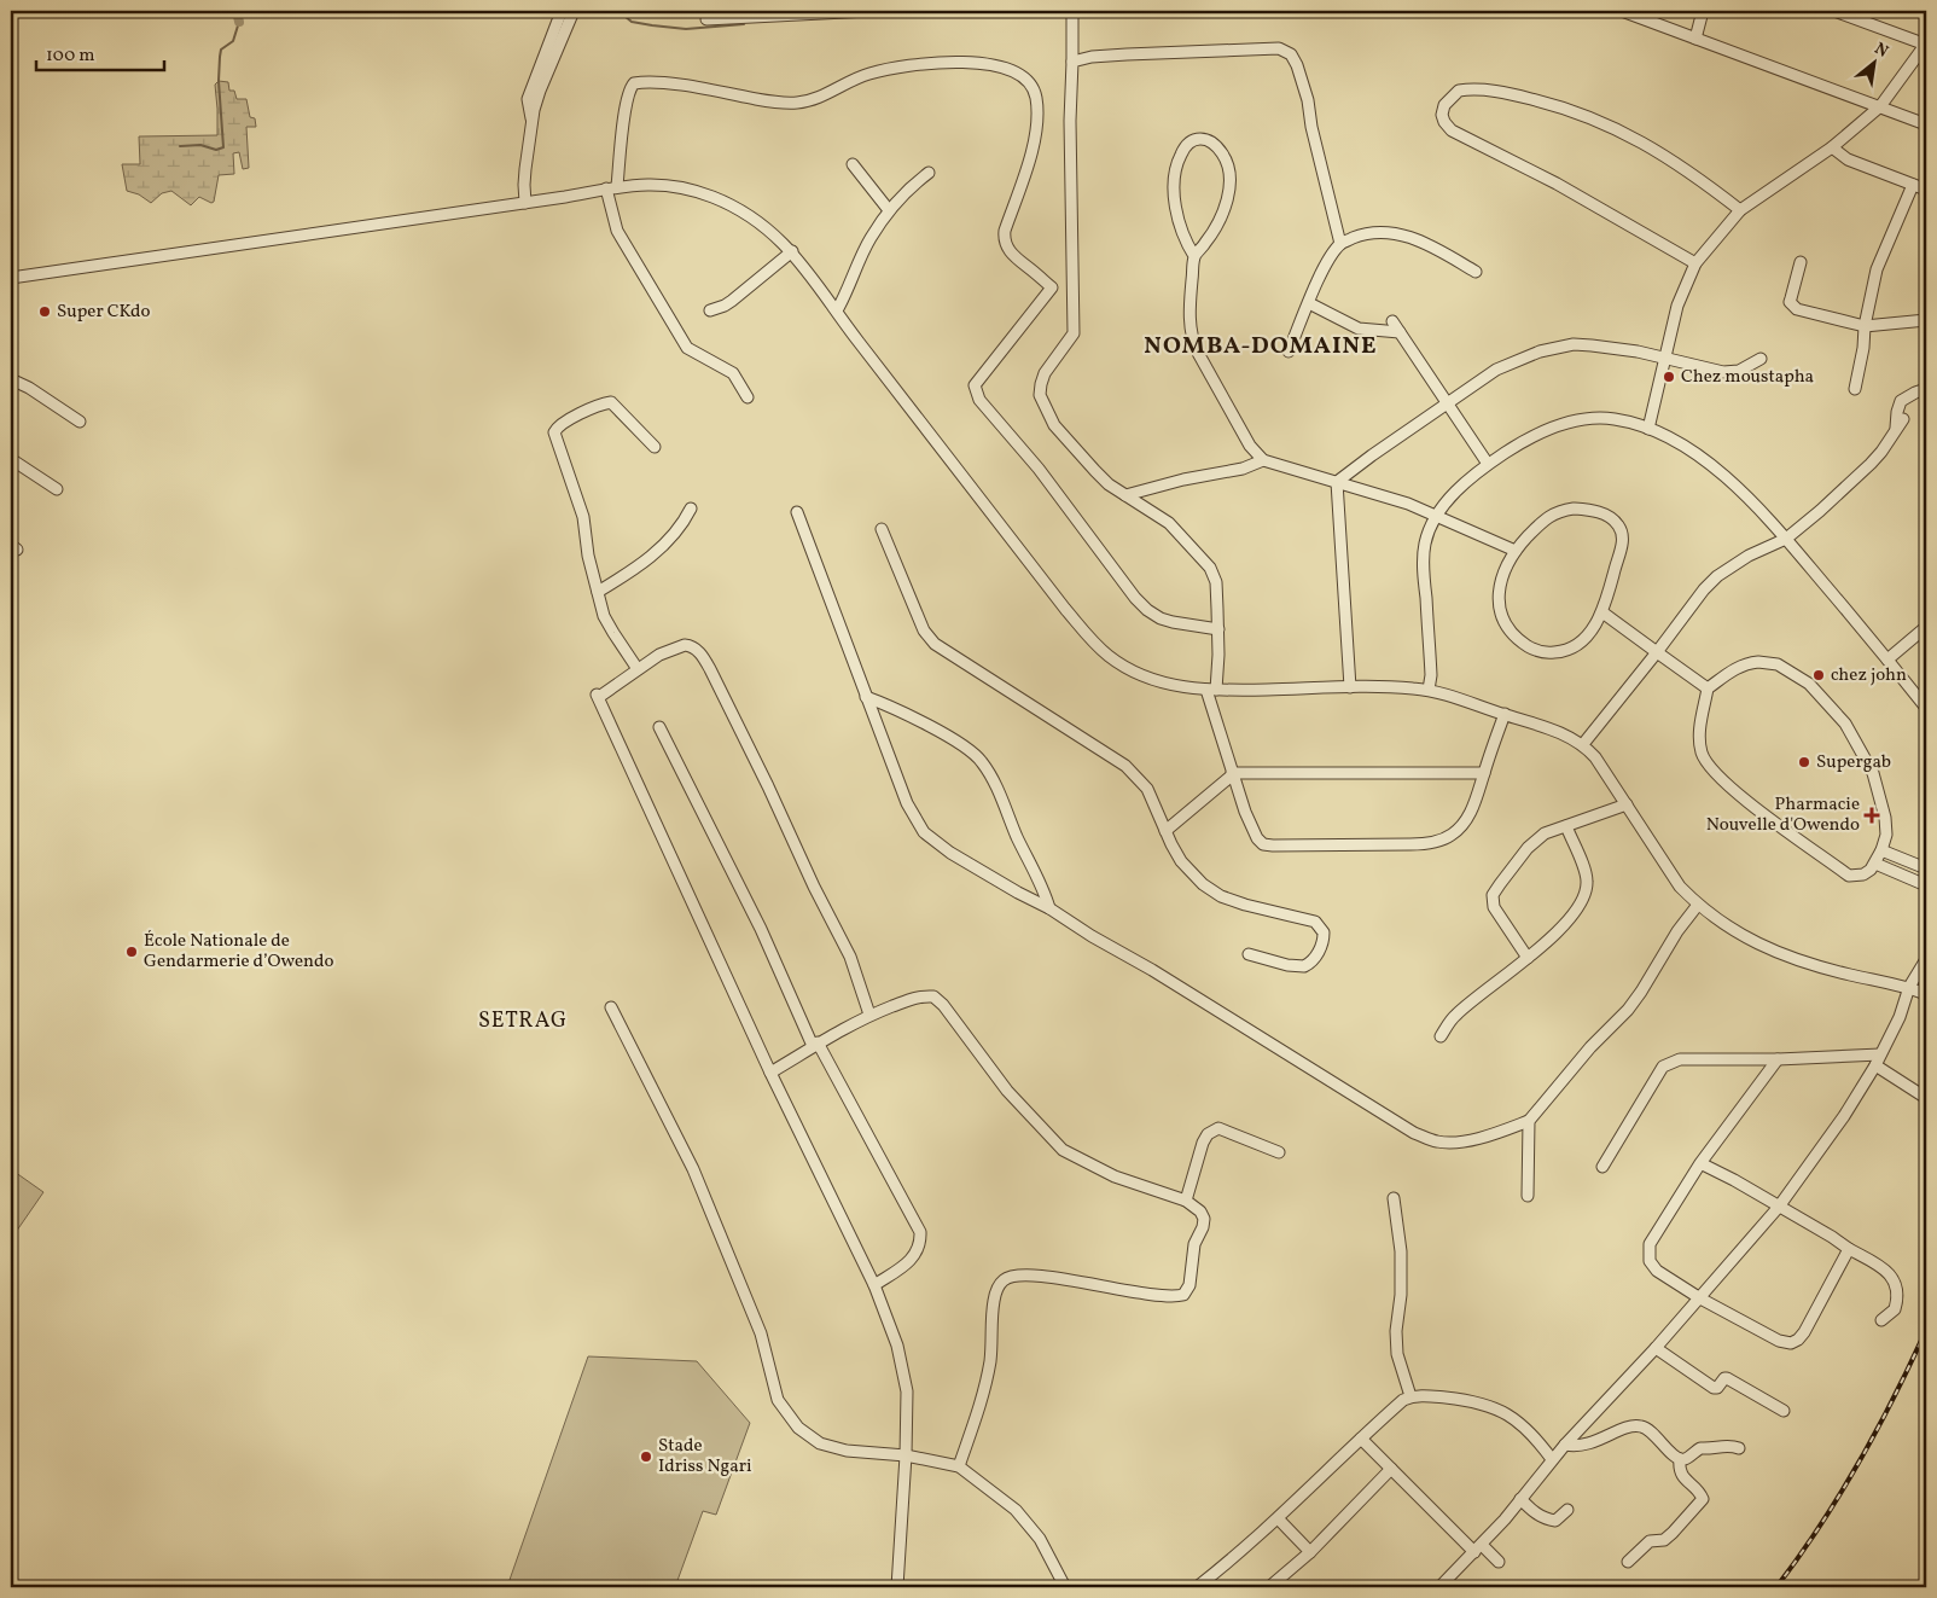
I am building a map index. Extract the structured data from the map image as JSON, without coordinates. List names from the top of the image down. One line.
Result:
{"districts":["NOMBA-DOMAINE","SETRAG"],"places":{"other":["Super CKdo","Chez moustapha","chez john","Supergab","École Nationale de Gendarmerie d’Owendo","Stade Idriss Ngari"],"health":["Pharmacie Nouvelle d'Owendo"]},"scale_bar":"100 m","north":"top right"}
